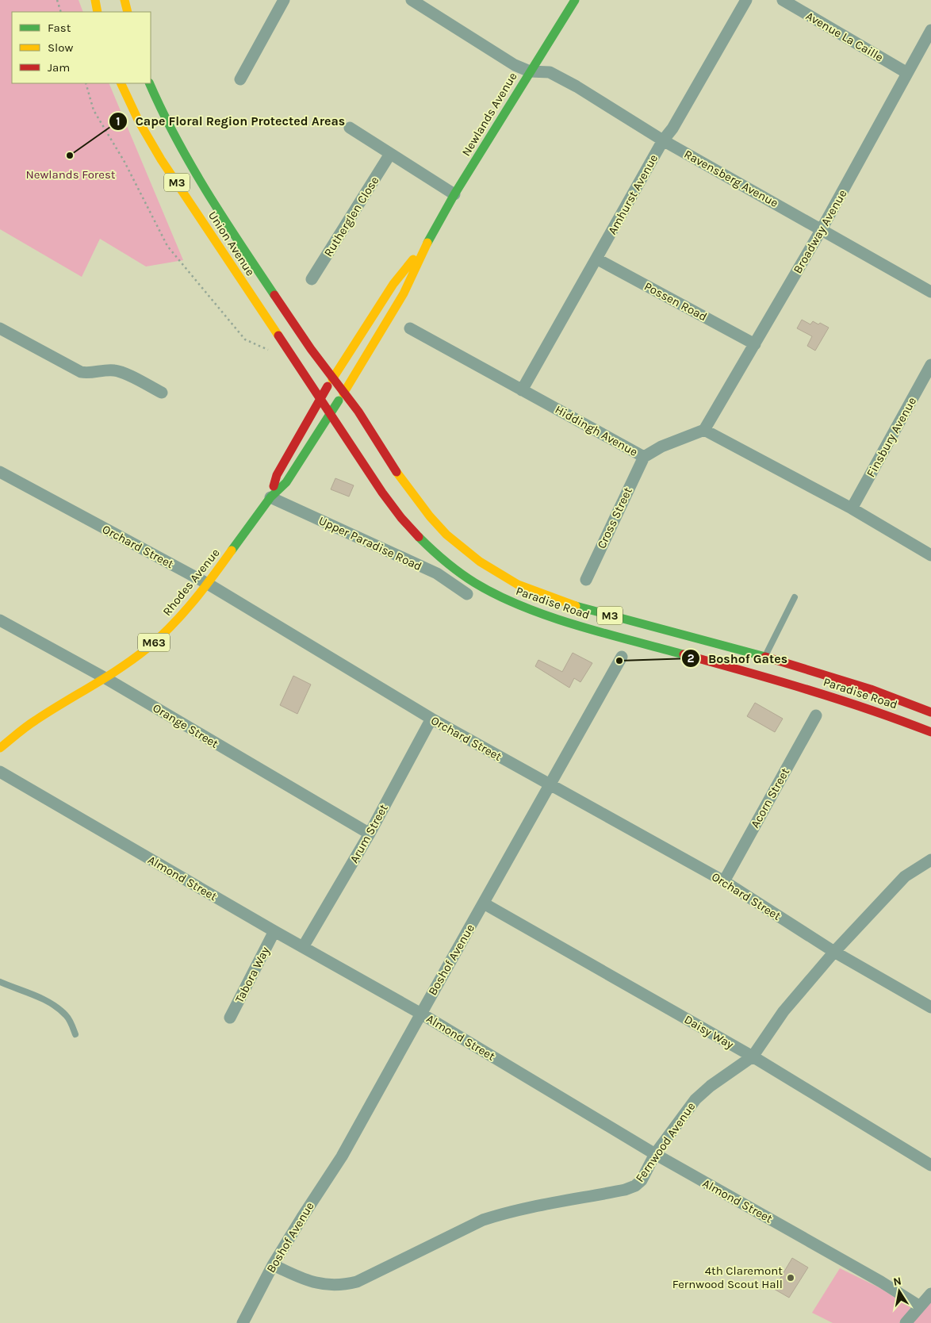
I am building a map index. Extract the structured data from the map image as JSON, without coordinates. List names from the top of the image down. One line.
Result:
{"streets":{"main road":["Newlands Avenue","M3","Union Avenue","Rhodes Avenue","Paradise Road","M63"],"street":["Avenue La Caille","Ravensberg Avenue","Amhurst Avenue","Rutherglen Close","Broadway Avenue","Possen Road","Hiddingh Avenue","Finsbury Avenue","Cross Street","Upper Paradise Road","Orchard Street","Orange Street","Acorn Street","Arum Street","Almond Street","Boshof Avenue","Tabora Way","Daisy Way","Fernwood Avenue"]},"crossings":[["Avenue La Caille","Broadway Avenue"],["Newlands Avenue","Ravensberg Avenue"],["Newlands Avenue","Union Avenue"],["Newlands Avenue","Rhodes Avenue"],["Newlands Avenue","Paradise Road"],["Ravensberg Avenue","Amhurst Avenue"],["Ravensberg Avenue","Broadway Avenue"],["Amhurst Avenue","Possen Road"],["Amhurst Avenue","Hiddingh Avenue"],["Broadway Avenue","Possen Road"],["Broadway Avenue","Hiddingh Avenue"],["Union Avenue","Rhodes Avenue"],["Union Avenue","Paradise Road"],["Hiddingh Avenue","Cross Street"],["Upper Paradise Road","Rhodes Avenue"],["Orchard Street","Rhodes Avenue"],["Orchard Street","Acorn Street"],["Orchard Street","Arum Street"],["Orchard Street","Boshof Avenue"],["Orchard Street","Fernwood Avenue"],["Rhodes Avenue","Paradise Road"],["Rhodes Avenue","Orange Street"],["Orange Street","Arum Street"],["Arum Street","Almond Street"],["Almond Street","Boshof Avenue"],["Almond Street","Tabora Way"],["Almond Street","Fernwood Avenue"],["Boshof Avenue","Daisy Way"],["Boshof Avenue","Fernwood Avenue"],["Daisy Way","Fernwood Avenue"]],"parks":["Newlands Forest"],"places":["Cape Floral Region Protected Areas","Boshof Gates","4th Claremont Fernwood Scout Hall"],"legend":["Fast","Slow","Jam"],"north":"top"}
